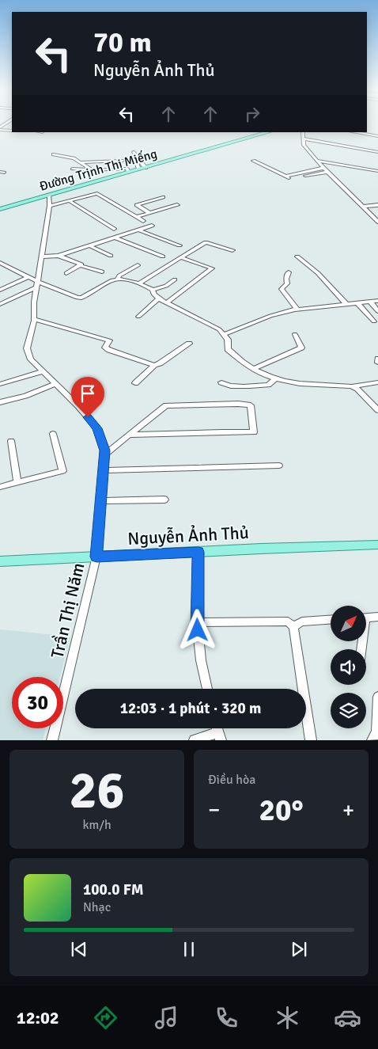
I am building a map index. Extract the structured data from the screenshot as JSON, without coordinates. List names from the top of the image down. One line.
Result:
{"streets":{"main road":["Đường Trịnh Thị Miếng","Nguyễn Ảnh Thủ"],"street":["Trần Thị Năm"]},"crossings":[["Đường Trịnh Thị Miếng","Trần Thị Năm"],["Nguyễn Ảnh Thủ","Trần Thị Năm"]],"north":"top right","page":{"turn":["70 m","Nguyễn Ảnh Thủ"],"limit":"30","trip":"12:03 · 1 phút · 320 m","tile":[["26","km/h"],"Điều hòa"],"heat":["−","20°","+"],"song":["100.0 FM","Nhạc"],"tabs":"12:02"}}
